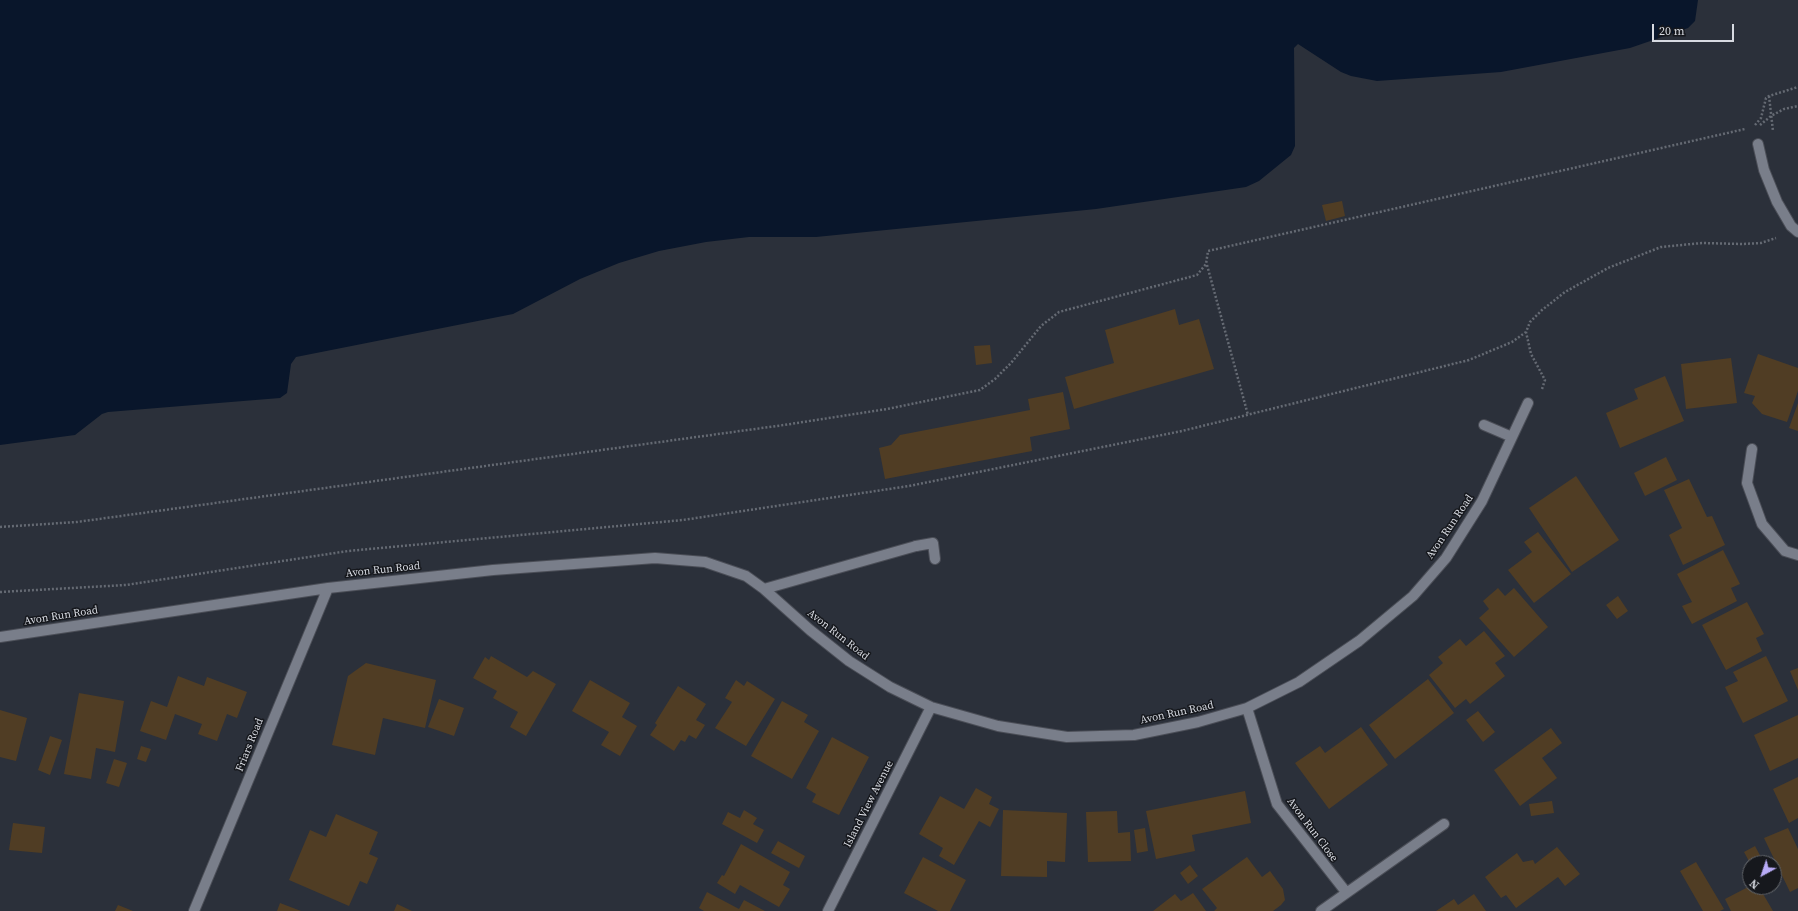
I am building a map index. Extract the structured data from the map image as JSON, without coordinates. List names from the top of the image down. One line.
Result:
{"streets":{"street":["Avon Run Road","Friars Road","Island View Avenue","Avon Run Close"]},"crossings":[["Avon Run Road","Friars Road"],["Avon Run Road","Island View Avenue"],["Avon Run Road","Avon Run Close"]],"scale_bar":"20 m","north":"bottom left"}
